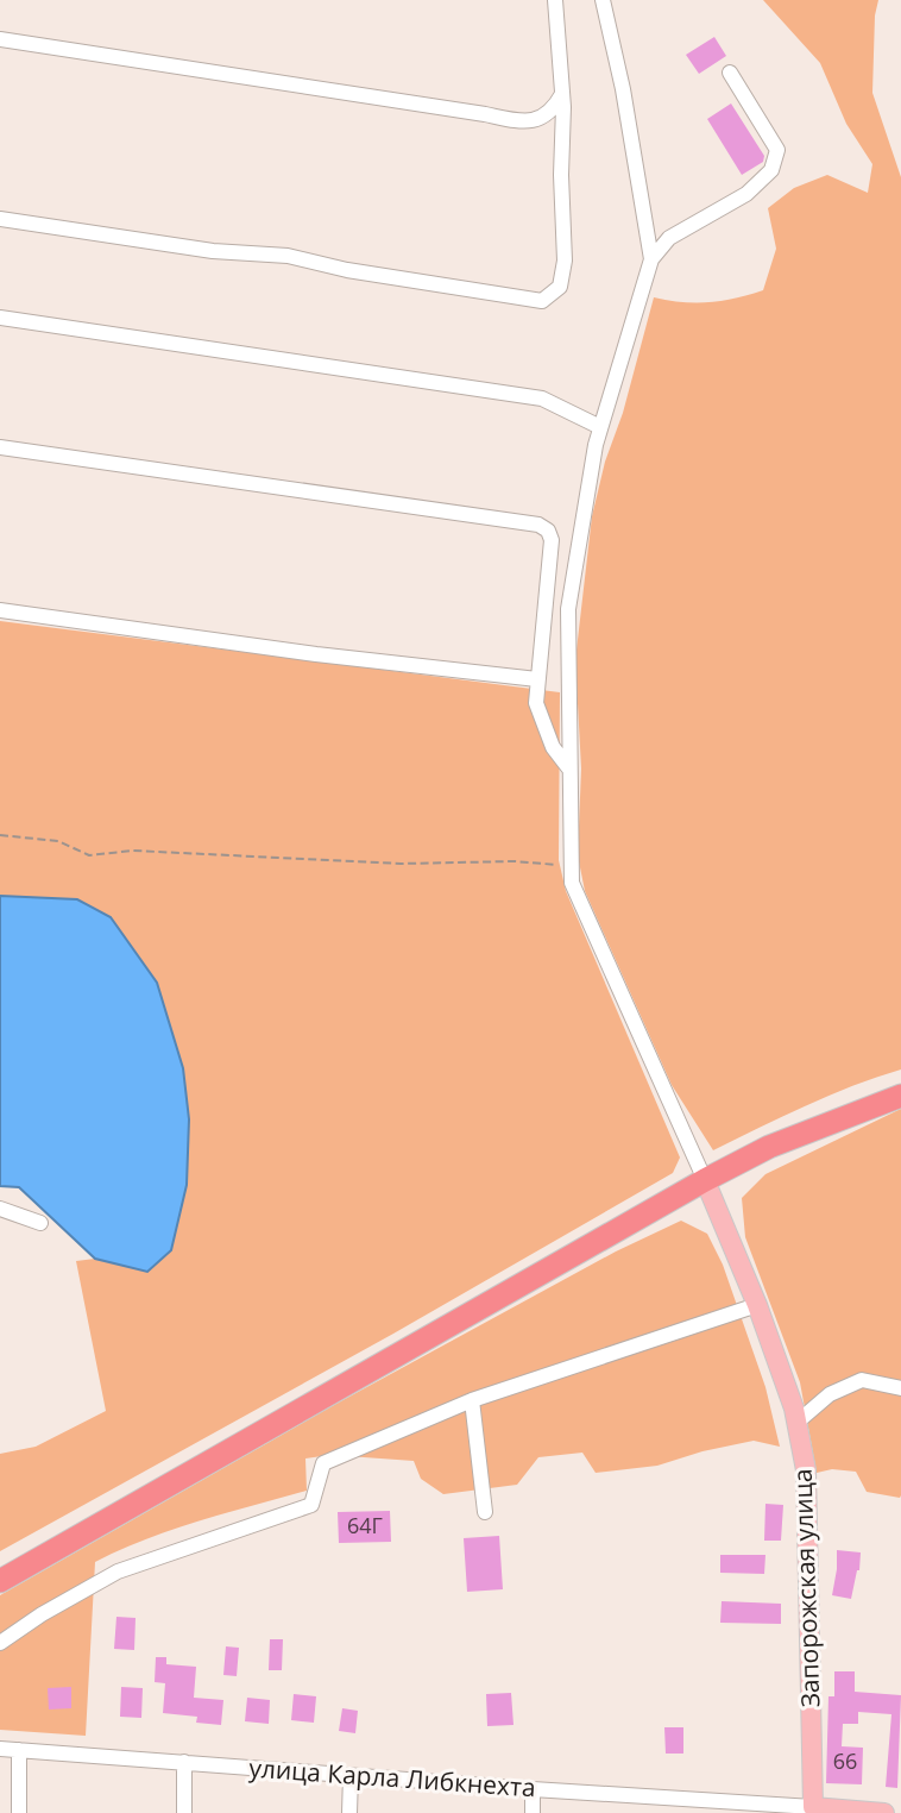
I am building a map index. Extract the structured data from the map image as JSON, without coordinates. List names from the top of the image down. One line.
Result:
{"streets":{"main road":["Запорожская улица","улица Карла Либкнехта"]},"crossings":[["Запорожская улица","улица Карла Либкнехта"]],"house_numbers":["64Г","66"]}
